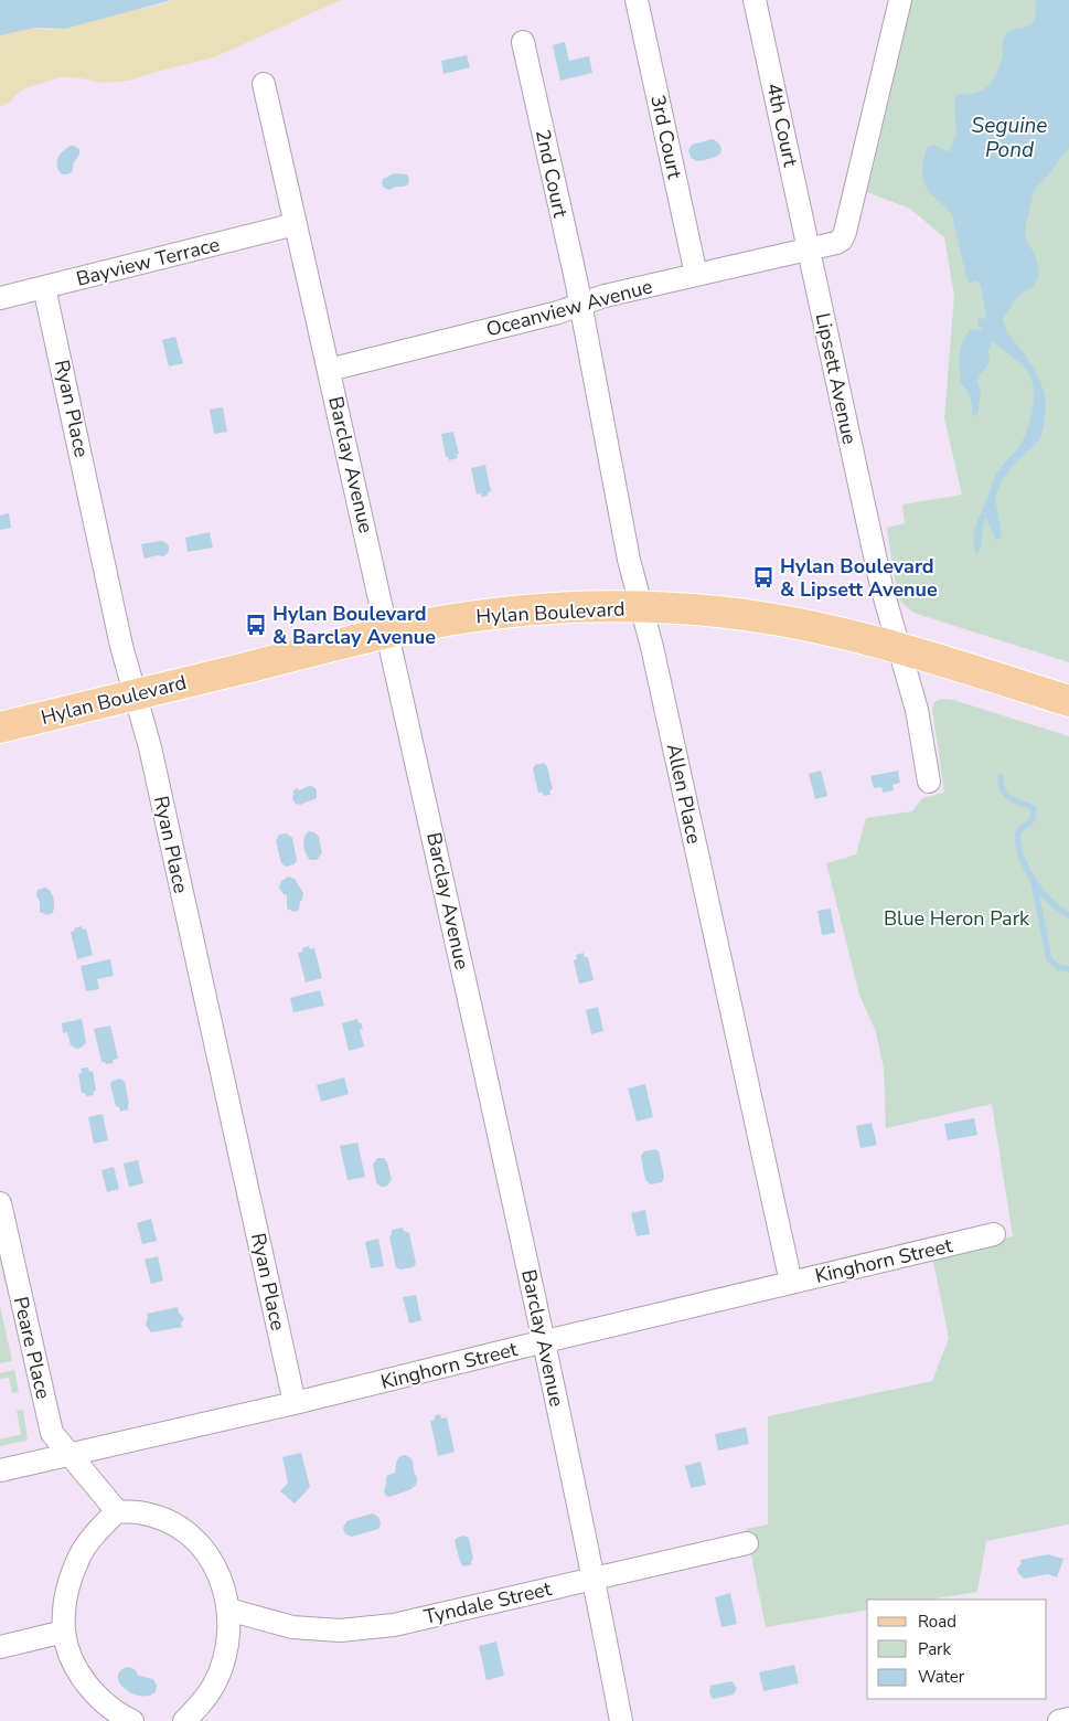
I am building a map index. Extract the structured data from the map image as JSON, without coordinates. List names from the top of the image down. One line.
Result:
{"streets":{"main road":["Hylan Boulevard"],"street":["4th Court","3rd Court","2nd Court","Bayview Terrace","Oceanview Avenue","Lipsett Avenue","Ryan Place","Barclay Avenue","Allen Place","Kinghorn Street","Peare Place","Tyndale Street"]},"crossings":[["4th Court","Oceanview Avenue"],["4th Court","Lipsett Avenue"],["3rd Court","Oceanview Avenue"],["2nd Court","Oceanview Avenue"],["2nd Court","Allen Place"],["Bayview Terrace","Ryan Place"],["Bayview Terrace","Barclay Avenue"],["Oceanview Avenue","Lipsett Avenue"],["Oceanview Avenue","Barclay Avenue"],["Oceanview Avenue","Allen Place"],["Lipsett Avenue","Hylan Boulevard"],["Ryan Place","Hylan Boulevard"],["Ryan Place","Kinghorn Street"],["Barclay Avenue","Hylan Boulevard"],["Barclay Avenue","Kinghorn Street"],["Barclay Avenue","Tyndale Street"],["Hylan Boulevard","Allen Place"],["Allen Place","Kinghorn Street"],["Kinghorn Street","Peare Place"]],"water":["Seguine Pond"],"parks":["Blue Heron Park"],"places":{"bus stop":["Hylan Boulevard & Lipsett Avenue","Hylan Boulevard & Barclay Avenue"]},"legend":["Road","Park","Water"]}
